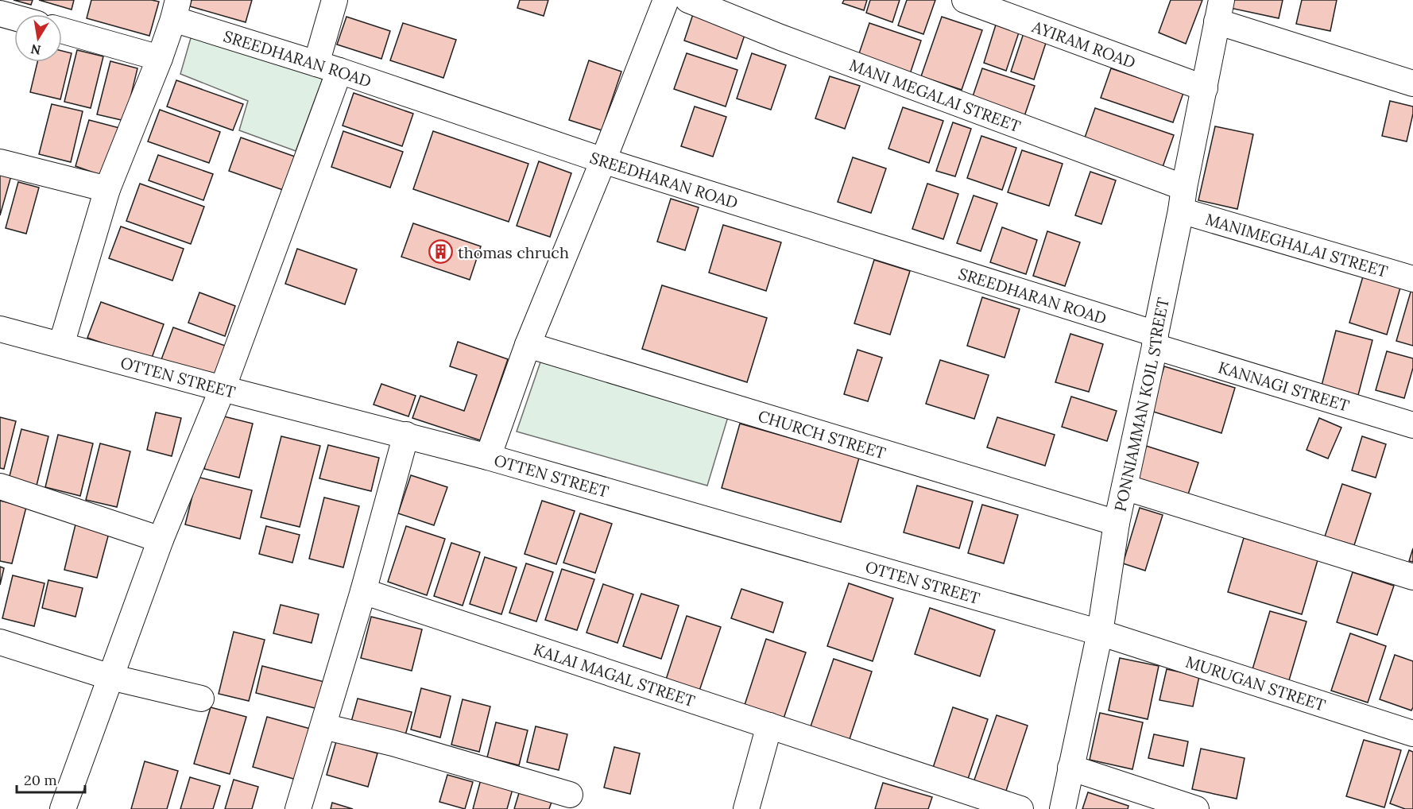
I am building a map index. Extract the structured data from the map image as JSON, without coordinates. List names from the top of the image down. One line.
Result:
{"streets":{"street":["AYIRAM ROAD","SREEDHARAN ROAD","MANI MEGALAI STREET","MANIMEGHALAI STREET","OTTEN STREET","KANNAGI STREET","PONNIAMMAN KOIL STREET","CHURCH STREET","KALAI MAGAL STREET","MURUGAN STREET"]},"crossings":[["AYIRAM ROAD","PONNIAMMAN KOIL STREET"],["SREEDHARAN ROAD","KANNAGI STREET"],["SREEDHARAN ROAD","PONNIAMMAN KOIL STREET"],["MANI MEGALAI STREET","MANIMEGHALAI STREET"],["MANI MEGALAI STREET","PONNIAMMAN KOIL STREET"],["MANIMEGHALAI STREET","PONNIAMMAN KOIL STREET"],["OTTEN STREET","PONNIAMMAN KOIL STREET"],["OTTEN STREET","MURUGAN STREET"],["KANNAGI STREET","PONNIAMMAN KOIL STREET"],["PONNIAMMAN KOIL STREET","CHURCH STREET"],["PONNIAMMAN KOIL STREET","MURUGAN STREET"]],"places":{"building":["thomas chruch"]},"scale_bar":"20 m","north":"bottom"}
